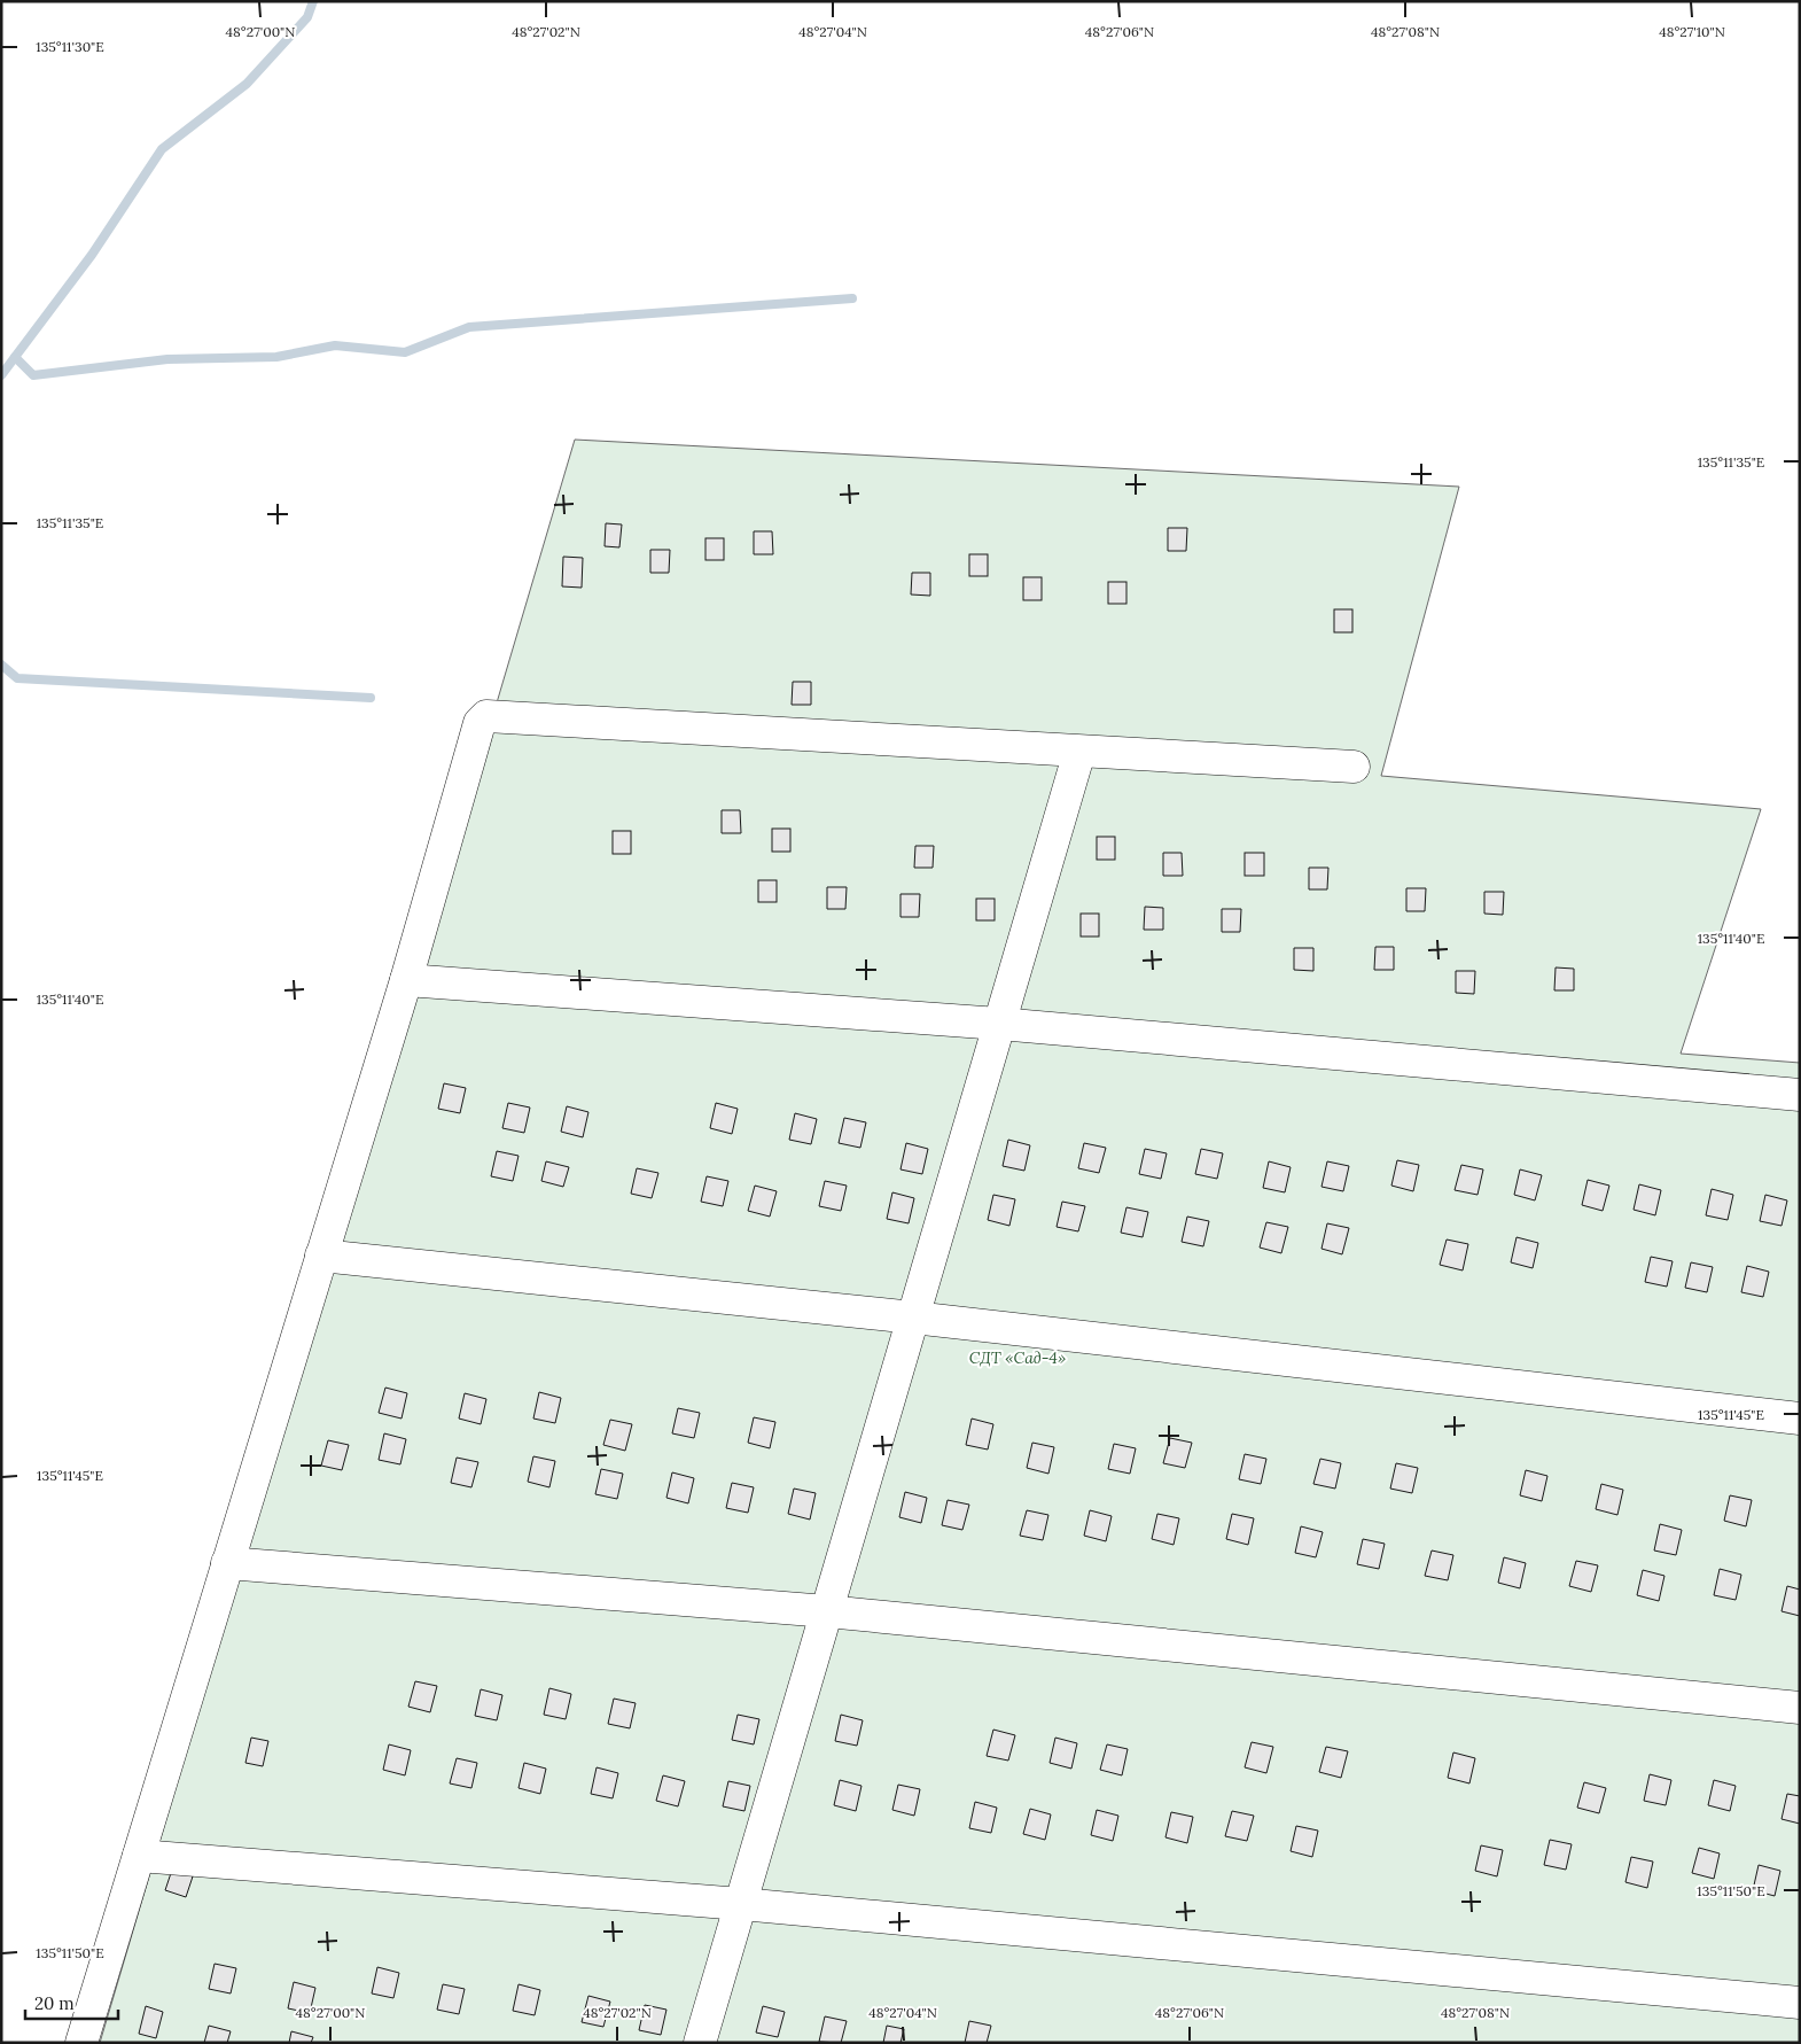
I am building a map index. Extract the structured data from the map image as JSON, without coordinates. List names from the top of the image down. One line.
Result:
{"parks":["СДТ «Сад-4»"],"scale_bar":"20 m","coordinates":["48°27'00\"N","48°27'02\"N","48°27'04\"N","48°27'06\"N","48°27'08\"N","48°27'10\"N","135°11'30\"E","135°11'35\"E","135°11'40\"E","135°11'45\"E","135°11'50\"E"]}
